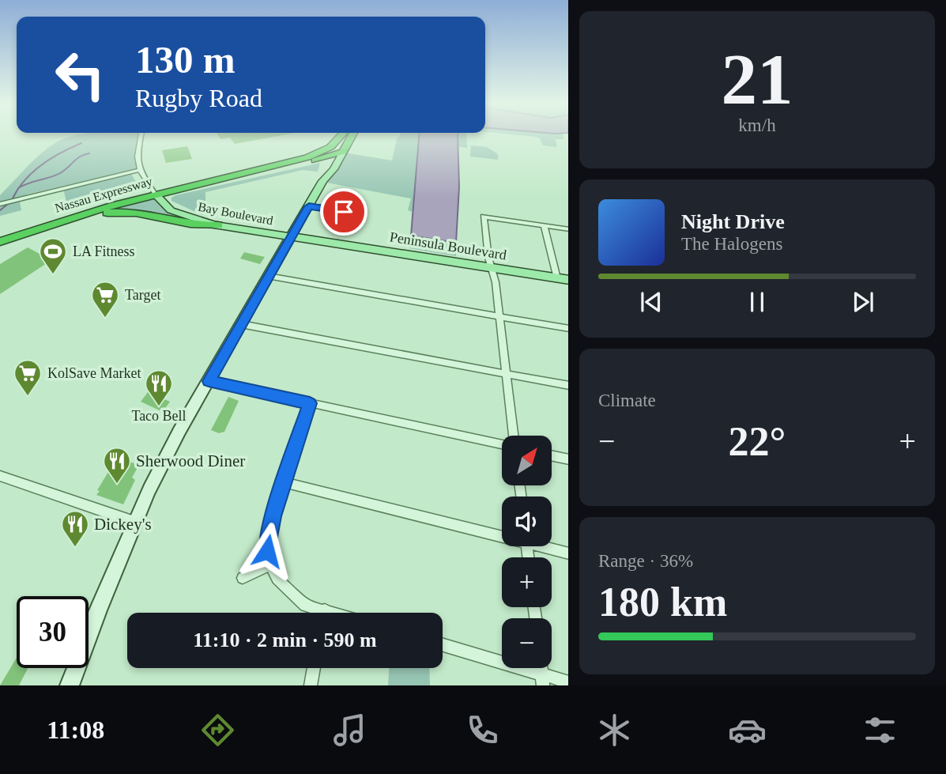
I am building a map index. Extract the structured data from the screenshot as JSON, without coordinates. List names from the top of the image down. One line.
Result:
{"streets":{"highway":["Nassau Expressway"],"main road":["Bay Boulevard","Peninsula Boulevard"]},"crossings":[["Nassau Expressway","Bay Boulevard"],["Bay Boulevard","Peninsula Boulevard"]],"places":{"sports":["LA Fitness"],"supermarket":["Target","KolSave Market"],"restaurant":["Taco Bell","Sherwood Diner","Dickey's"]},"north":"top right","page":{"tile":[["21","km/h"],"Climate",["Range · 36%","180 km"]],"turn":["130 m","Rugby Road"],"song":["Night Drive","The Halogens"],"heat":["−","22°","+"],"map_buttons":["+","−"],"limit":"30","trip":"11:10 · 2 min · 590 m","tabs":"11:08"}}
